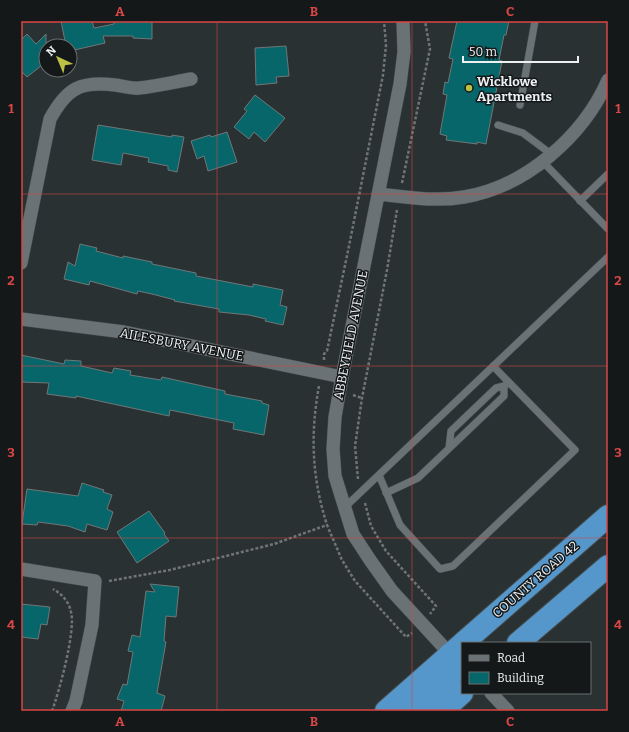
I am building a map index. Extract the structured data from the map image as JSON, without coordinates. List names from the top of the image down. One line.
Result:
{"streets":{"highway":["COUNTY ROAD 42"],"street":["ABBEYFIELD AVENUE","AILESBURY AVENUE"]},"crossings":[["ABBEYFIELD AVENUE","AILESBURY AVENUE"],["ABBEYFIELD AVENUE","COUNTY ROAD 42"]],"places":["Wicklowe Apartments"],"legend":["Road","Building"],"scale_bar":"50 m","north":"top left","grid":{"columns":["A","B","C"],"rows":["1","2","3","4"]}}
